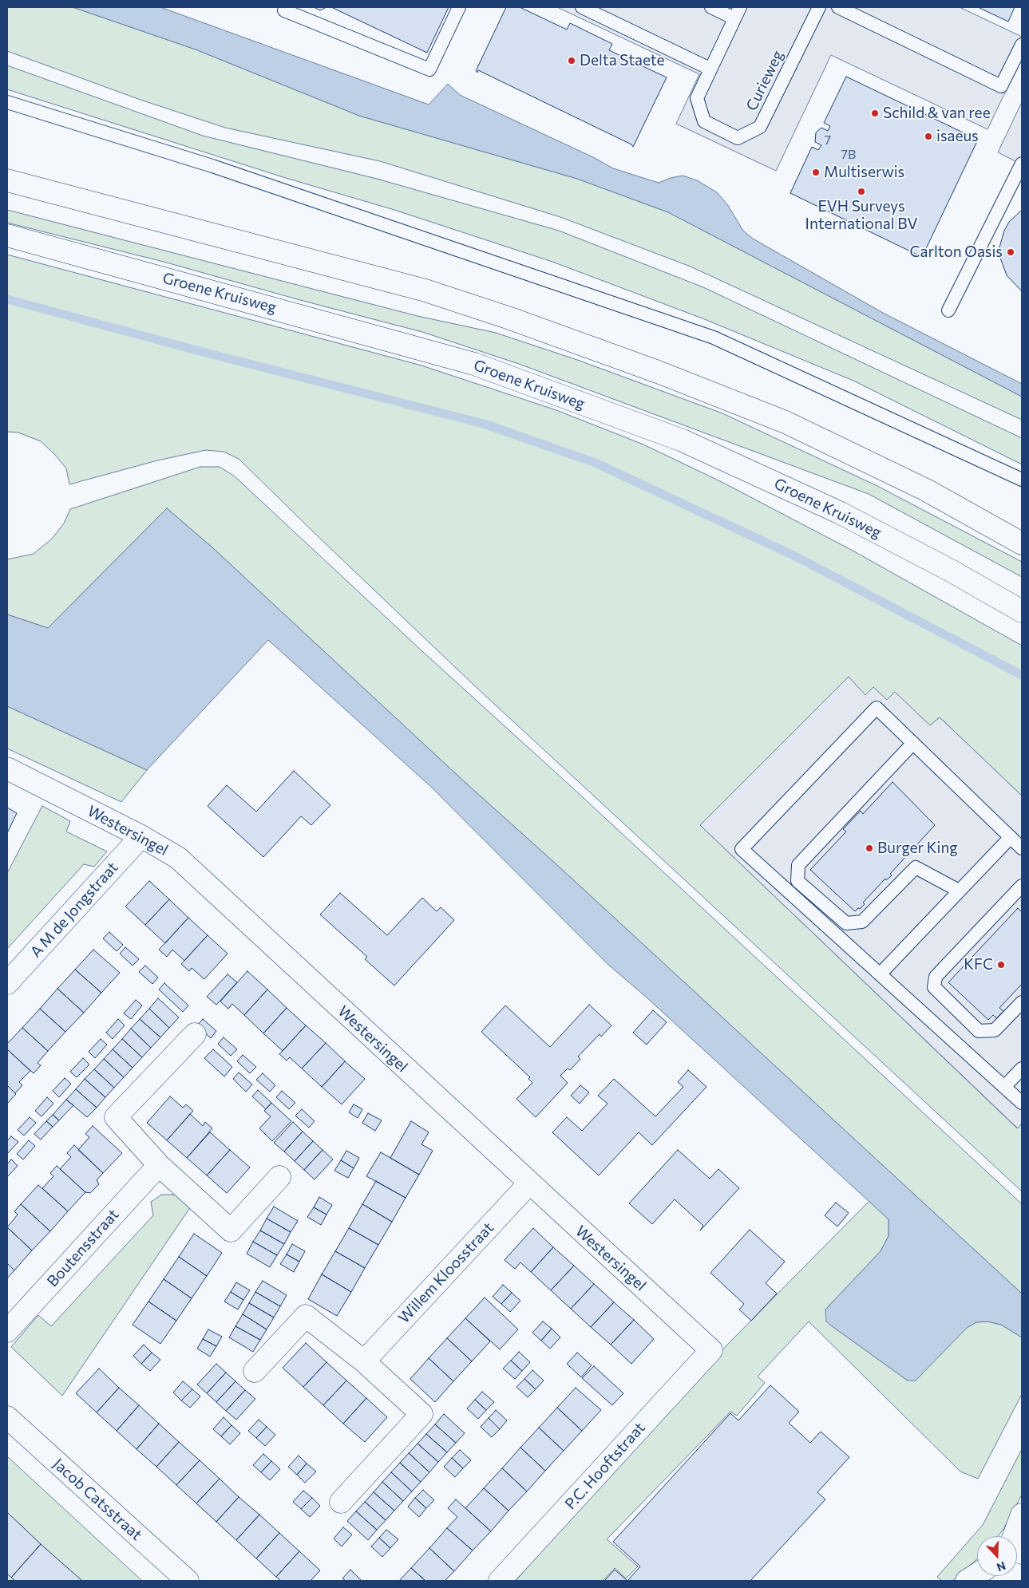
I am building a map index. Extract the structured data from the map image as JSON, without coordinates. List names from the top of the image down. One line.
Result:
{"streets":{"street":["Groene Kruisweg","Westersingel","A M de Jongstraat","Boutensstraat","Willem Kloosstraat","P.C. Hooftstraat","Jacob Catsstraat"],"lane":["Curieweg"]},"crossings":[["Westersingel","A M de Jongstraat"],["Westersingel","Willem Kloosstraat"],["Westersingel","P.C. Hooftstraat"]],"places":["Delta Staete","Schild & van ree","isaeus","Multiserwis","EVH Surveys International BV","Carlton Oasis","Burger King","KFC"],"house_numbers":["7","7B"],"north":"bottom"}
